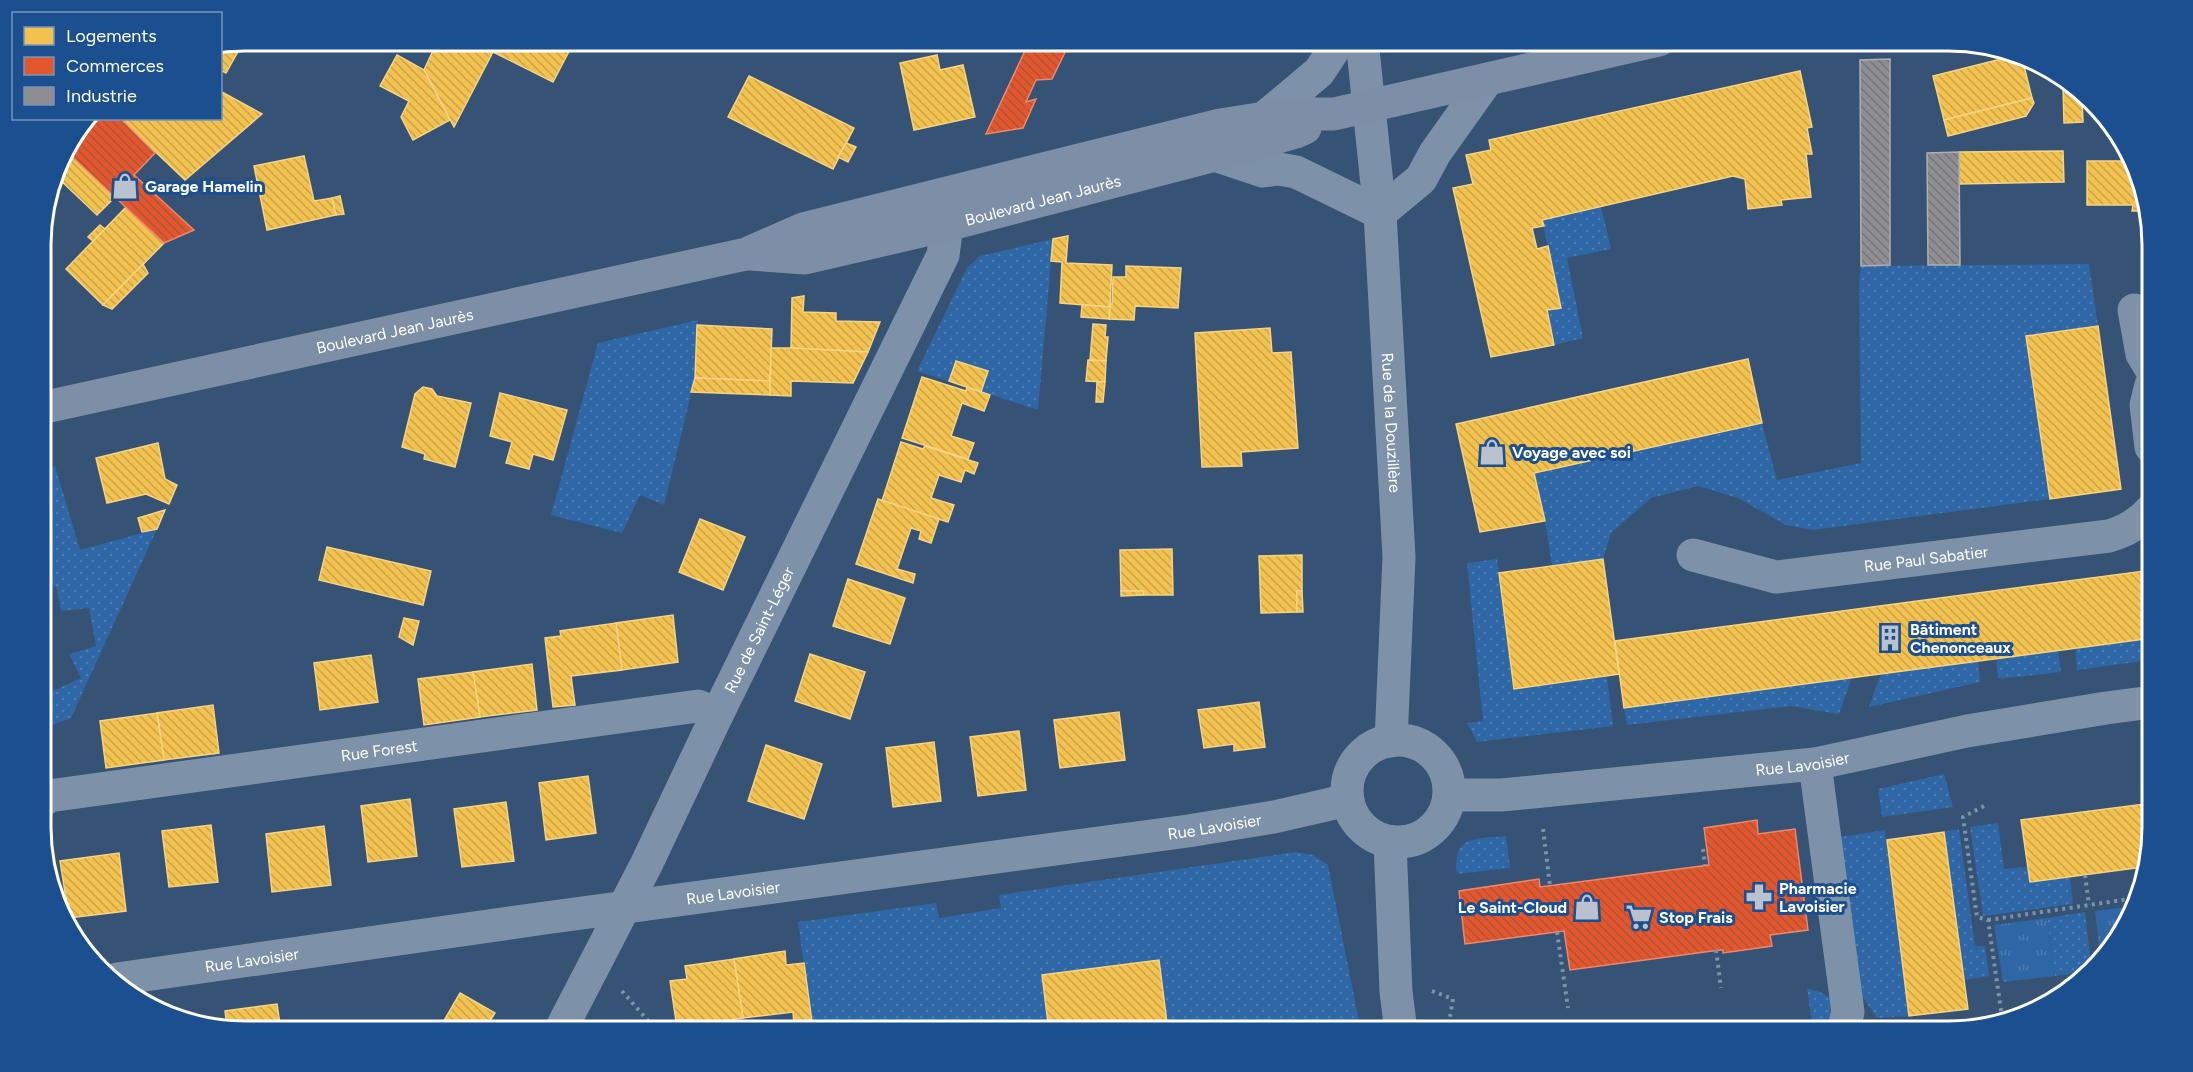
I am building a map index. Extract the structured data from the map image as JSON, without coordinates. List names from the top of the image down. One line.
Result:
{"streets":{"main road":["Boulevard Jean Jaurès"],"street":["Rue de la Douzillère","Rue Paul Sabatier","Rue de Saint-Léger","Rue Forest","Rue Lavoisier"]},"crossings":[["Boulevard Jean Jaurès","Rue de la Douzillère"],["Boulevard Jean Jaurès","Rue de Saint-Léger"],["Rue de la Douzillère","Rue Lavoisier"],["Rue de Saint-Léger","Rue Forest"],["Rue de Saint-Léger","Rue Lavoisier"]],"places":{"shop":["Garage Hamelin","Voyage avec soi","Le Saint-Cloud"],"building":["Bâtiment Chenonceaux"],"pharmacy":["Pharmacie Lavoisier"],"supermarket":["Stop Frais"]},"legend":["Logements","Commerces","Industrie"]}
